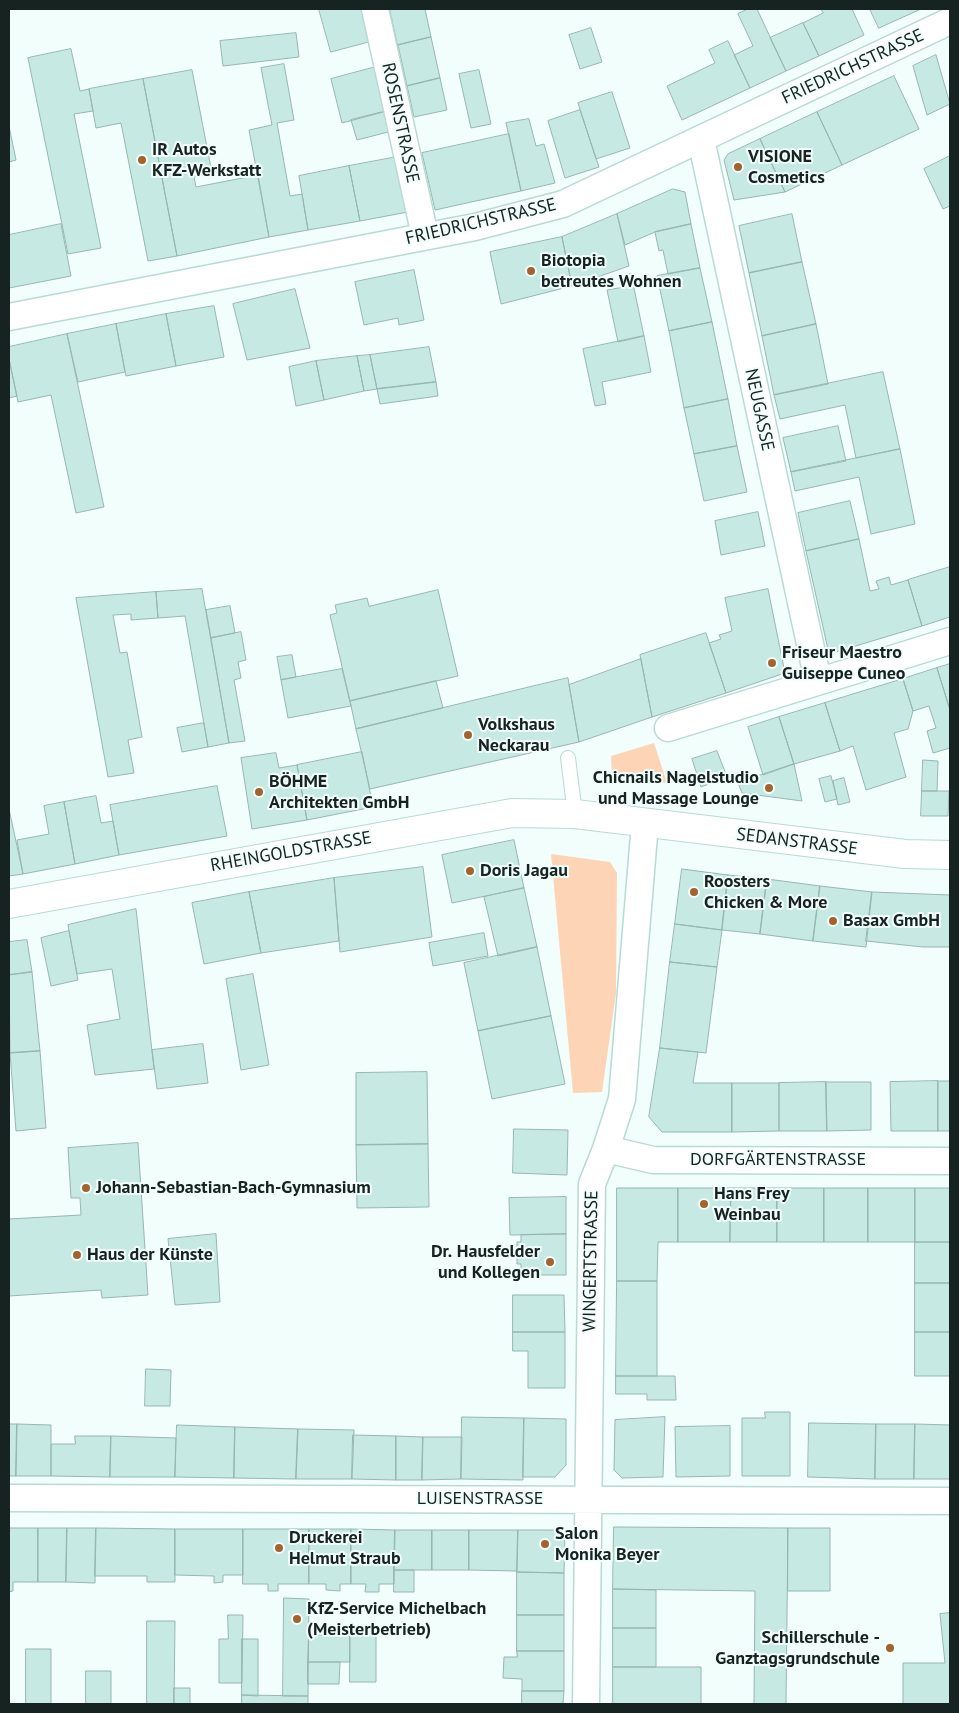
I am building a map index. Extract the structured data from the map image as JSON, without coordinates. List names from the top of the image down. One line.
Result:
{"streets":{"street":["FRIEDRICHSTRASSE","ROSENSTRASSE","NEUGASSE","SEDANSTRASSE","RHEINGOLDSTRASSE","DORFGÄRTENSTRASSE","WINGERTSTRASSE","LUISENSTRASSE"]},"crossings":[["FRIEDRICHSTRASSE","ROSENSTRASSE"],["FRIEDRICHSTRASSE","NEUGASSE"],["SEDANSTRASSE","RHEINGOLDSTRASSE"],["SEDANSTRASSE","WINGERTSTRASSE"],["RHEINGOLDSTRASSE","WINGERTSTRASSE"],["DORFGÄRTENSTRASSE","WINGERTSTRASSE"],["WINGERTSTRASSE","LUISENSTRASSE"]],"places":["IR Autos KFZ-Werkstatt","VISIONE Cosmetics","Biotopia betreutes Wohnen","Friseur Maestro Guiseppe Cuneo","Volkshaus Neckarau","Chicnails Nagelstudio und Massage Lounge","BÖHME Architekten GmbH","Doris Jagau","Roosters Chicken & More","Basax GmbH","Johann-Sebastian-Bach-Gymnasium","Hans Frey Weinbau","Haus der Künste","Dr. Hausfelder und Kollegen","Salon Monika Beyer","Druckerei Helmut Straub","KfZ-Service Michelbach (Meisterbetrieb)","Schillerschule - Ganztagsgrundschule"]}
